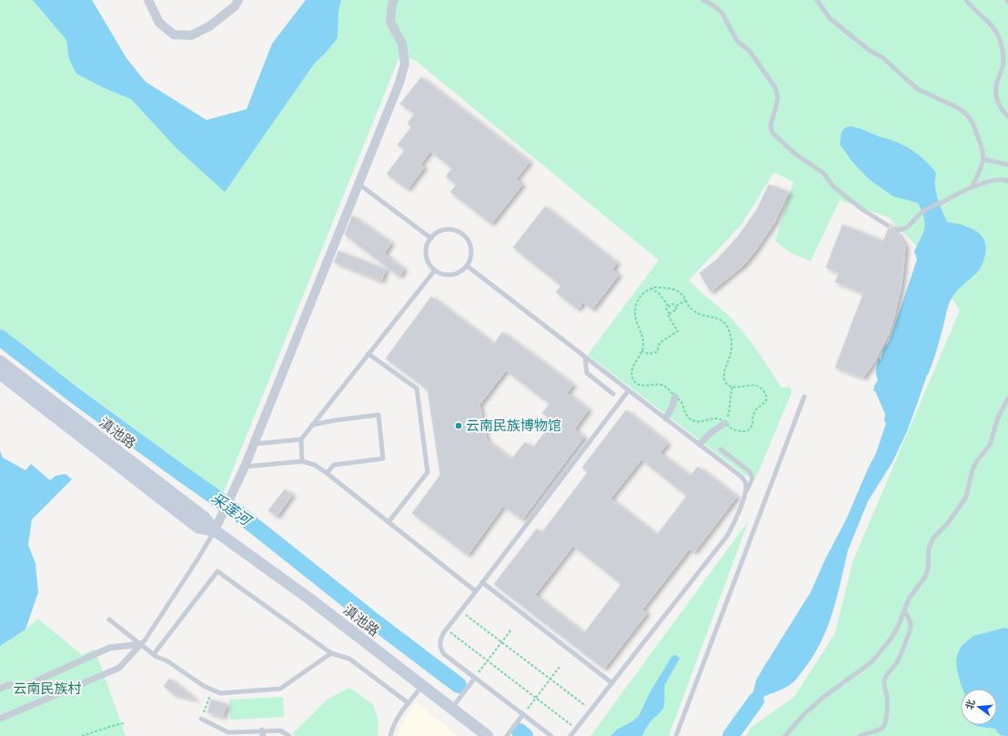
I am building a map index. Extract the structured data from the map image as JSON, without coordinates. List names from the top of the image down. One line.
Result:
{"streets":{"main road":["滇池路"]},"water":["采莲河"],"parks":["云南民族村"],"places":["云南民族博物馆"],"north":"left"}
